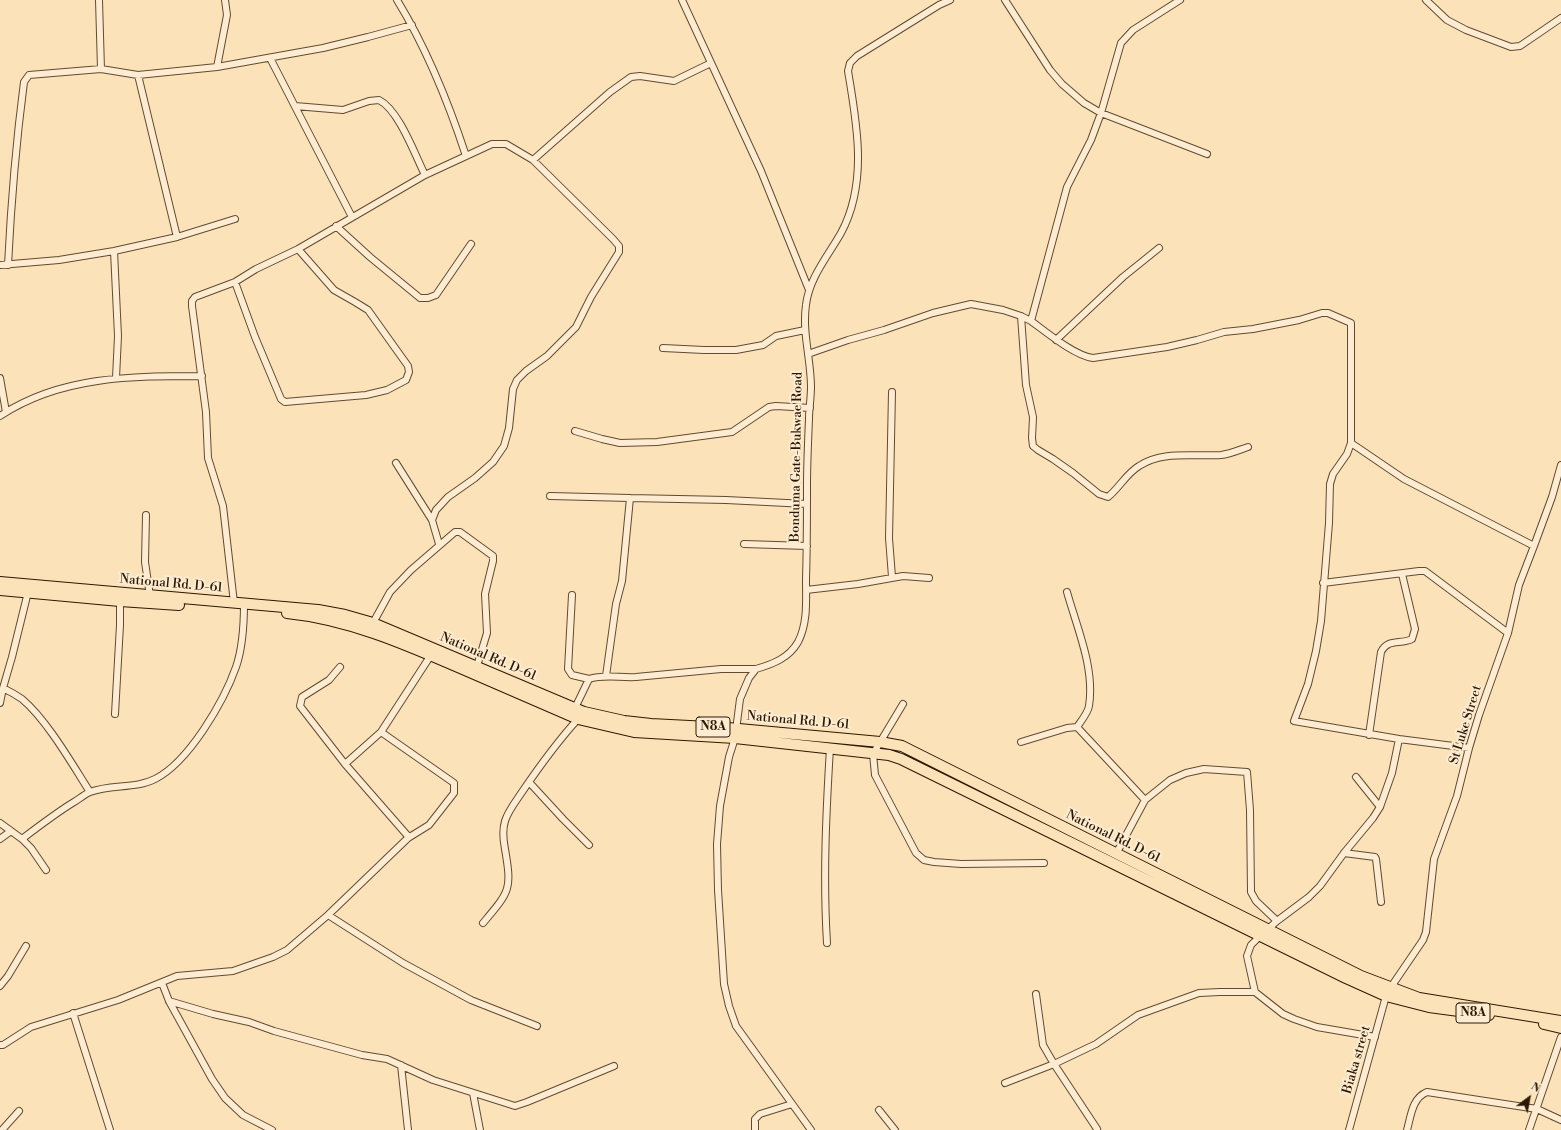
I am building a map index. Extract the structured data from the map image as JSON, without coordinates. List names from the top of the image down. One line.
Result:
{"streets":{"highway":["National Rd. D-61","N8A"],"street":["Bonduma Gate-Bukwae Road","St Luke Street","Biaka street"]},"crossings":[["National Rd. D-61","St Luke Street"],["National Rd. D-61","N8A"],["National Rd. D-61","Biaka street"],["St Luke Street","N8A"],["St Luke Street","Biaka street"],["N8A","Biaka street"]],"north":"top right"}
